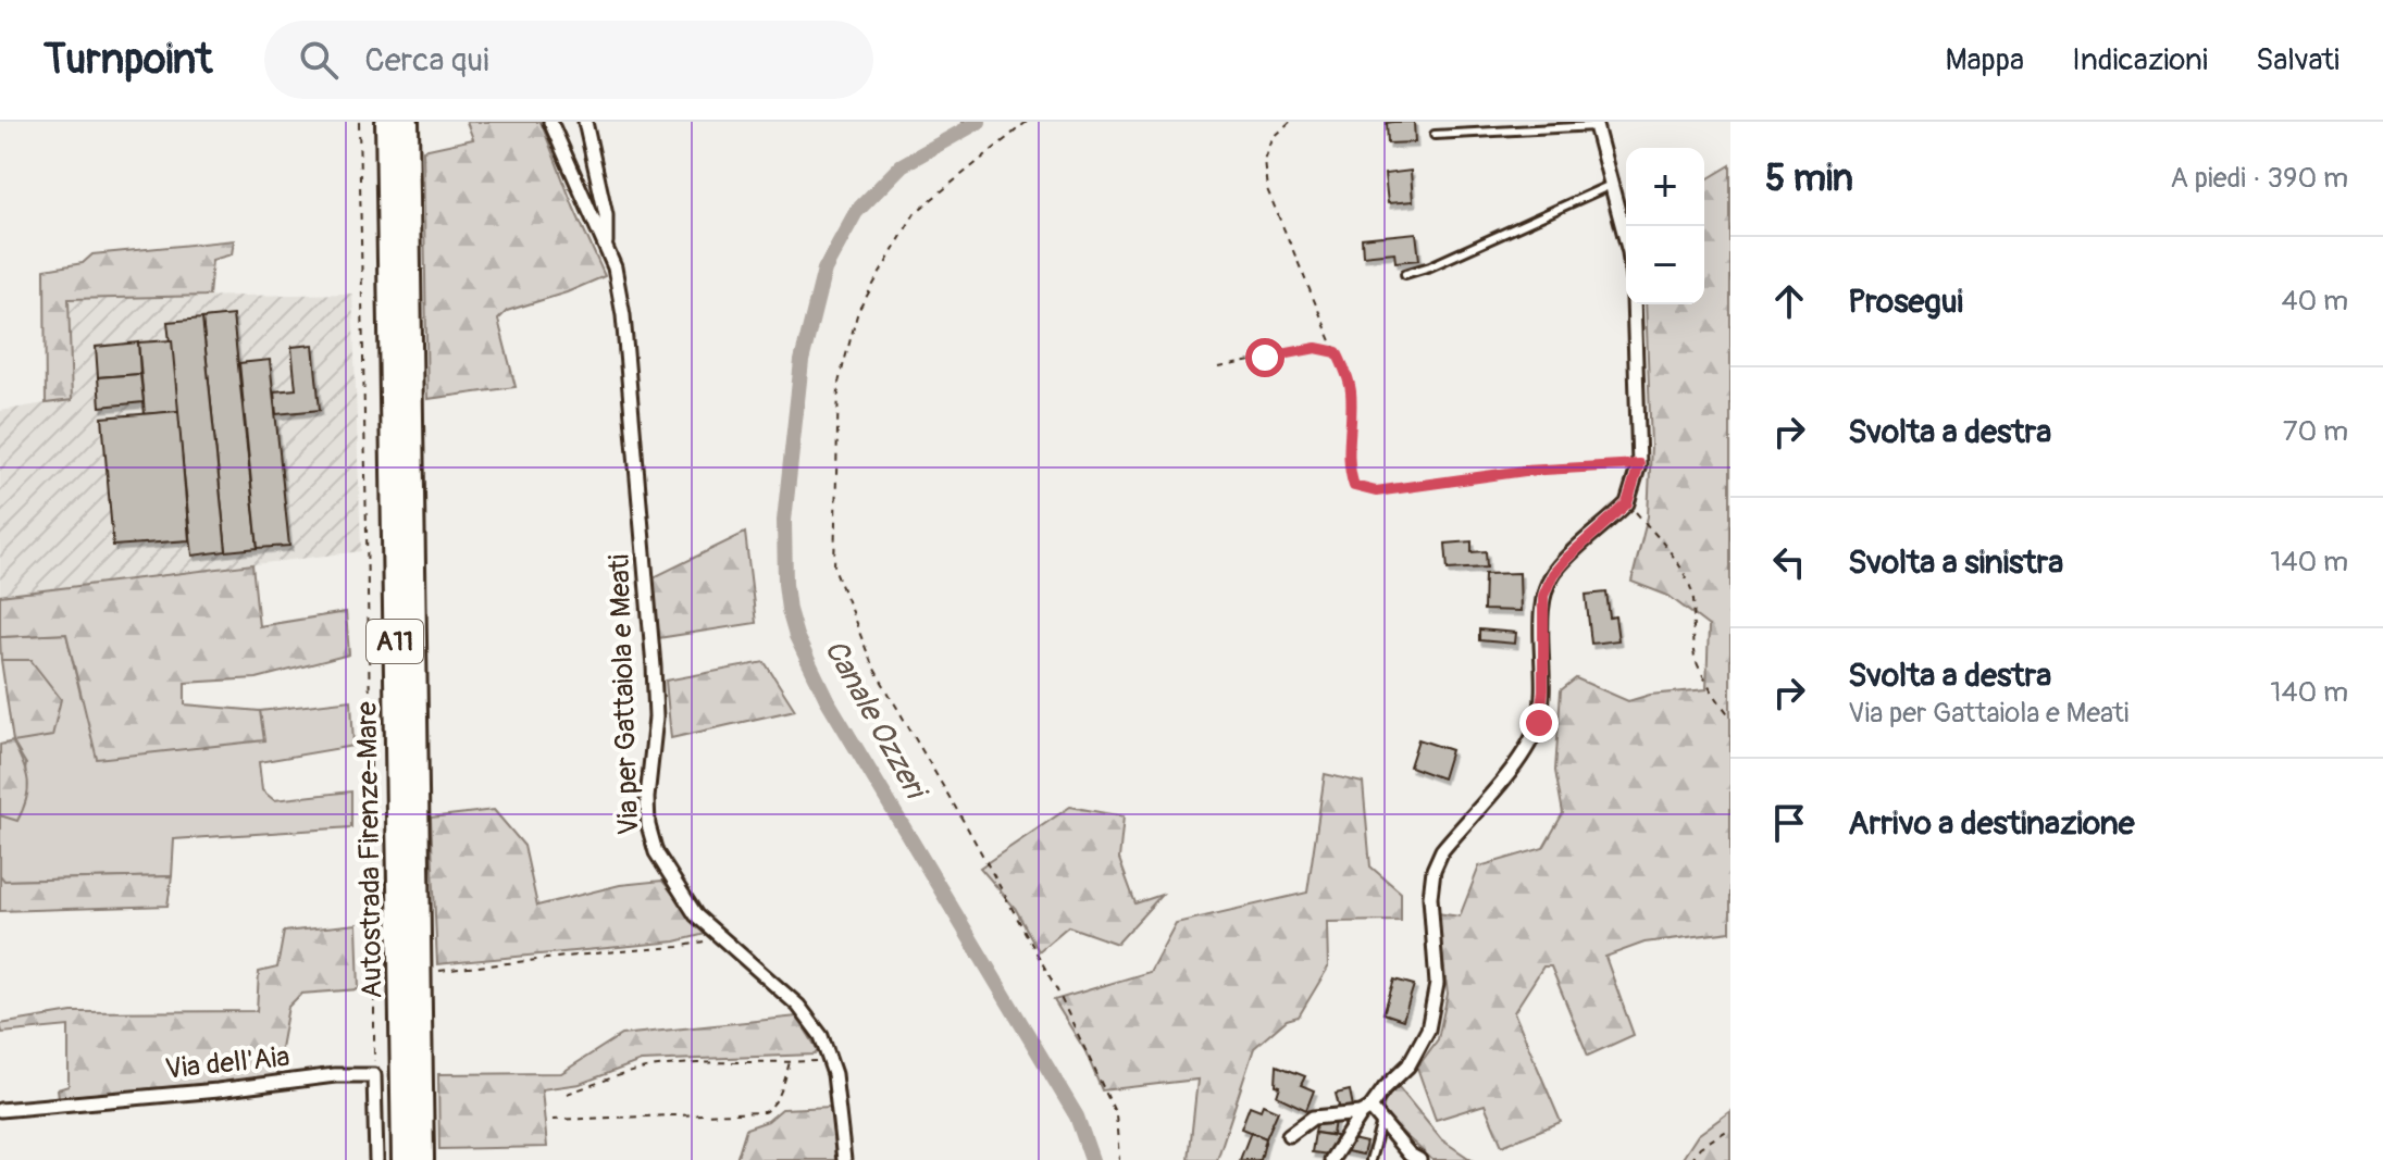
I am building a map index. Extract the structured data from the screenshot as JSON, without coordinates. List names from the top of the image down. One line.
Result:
{"streets":{"highway":["A11","Autostrada Firenze-Mare"],"street":["Via per Gattaiola e Meati","Via dell'Aia"]},"water":["Canale Ozzeri"],"page":{"header":"Turnpoint","search":"Cerca qui","nav":["Mappa","Indicazioni","Salvati"],"heading":["5 min","A piedi · 390 m"],"map_buttons":["+","−"],"list":[["Prosegui","40 m"],["Svolta a destra","70 m"],["Svolta a sinistra","140 m"],["Svolta a destra","Via per Gattaiola e Meati","140 m"],"Arrivo a destinazione"]}}
